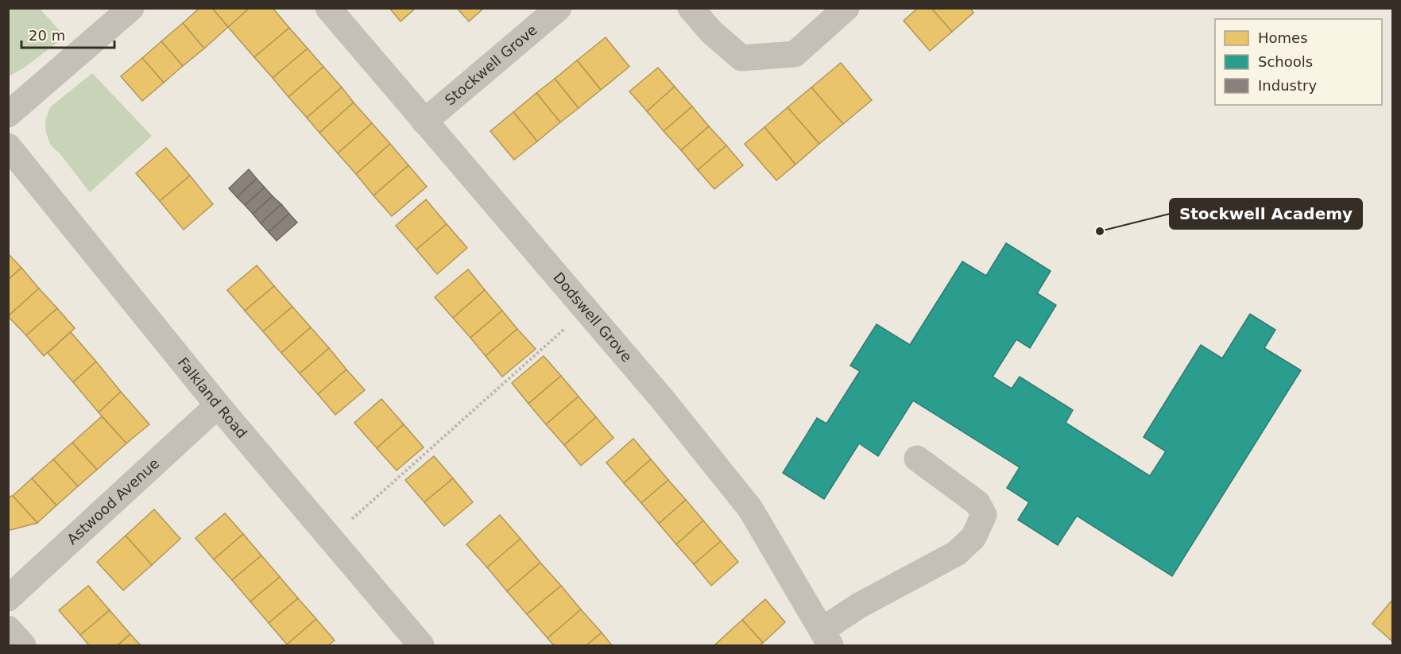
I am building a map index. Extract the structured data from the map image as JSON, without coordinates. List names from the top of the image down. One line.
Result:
{"streets":{"street":["Stockwell Grove","Dodswell Grove","Falkland Road","Astwood Avenue"]},"crossings":[["Stockwell Grove","Dodswell Grove"],["Falkland Road","Astwood Avenue"]],"places":["Stockwell Academy"],"legend":["Homes","Schools","Industry"],"scale_bar":"20 m"}
